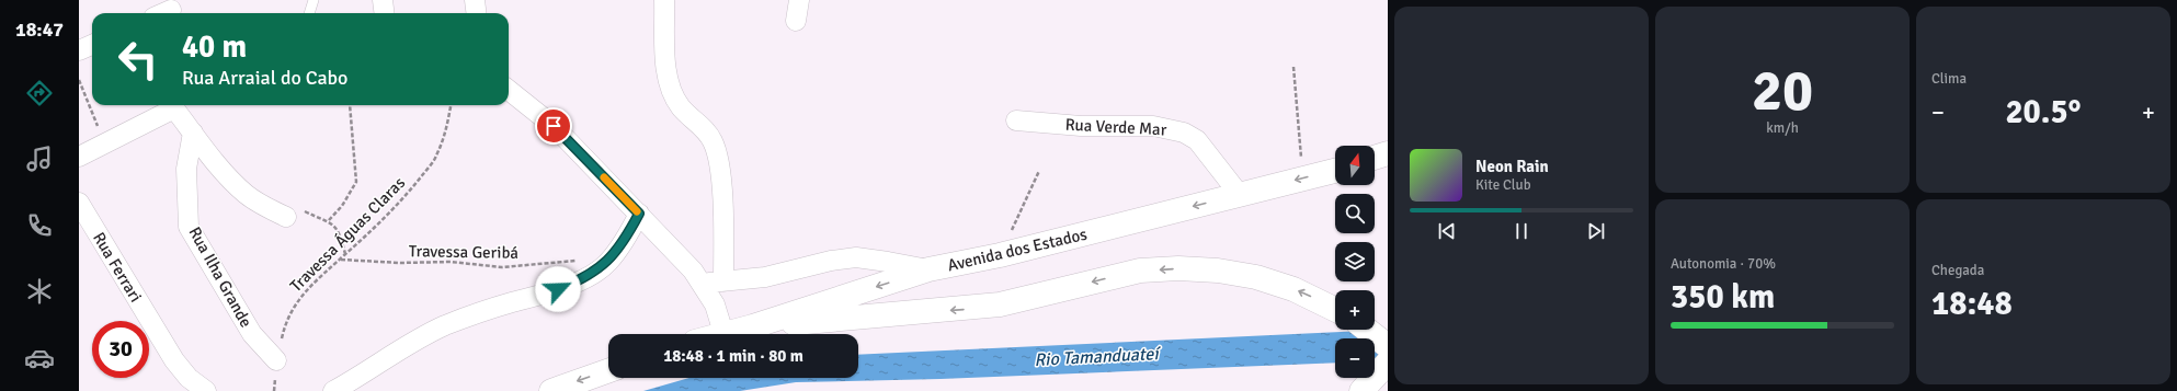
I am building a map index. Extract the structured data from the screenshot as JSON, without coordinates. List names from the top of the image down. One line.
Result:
{"streets":{"highway":["Avenida dos Estados"],"street":["Rua Verde Mar","Rua Ferrari","Rua Ilha Grande"],"path":["Travessa Águas Claras","Travessa Geribá"]},"crossings":[["Rua Verde Mar","Avenida dos Estados"],["Travessa Águas Claras","Travessa Geribá"],["Travessa Águas Claras","Rua Ilha Grande"]],"water":["Rio Tamanduateí"],"north":"top","page":{"tabs":"18:47","tile":[["20","km/h"],"Clima",["Autonomia · 70%","350 km"],["Chegada","18:48"]],"turn":["40 m","Rua Arraial do Cabo"],"heat":["−","20.5°","+"],"map_buttons":["+","−"],"song":["Neon Rain","Kite Club"],"limit":"30","trip":"18:48 · 1 min · 80 m"}}
